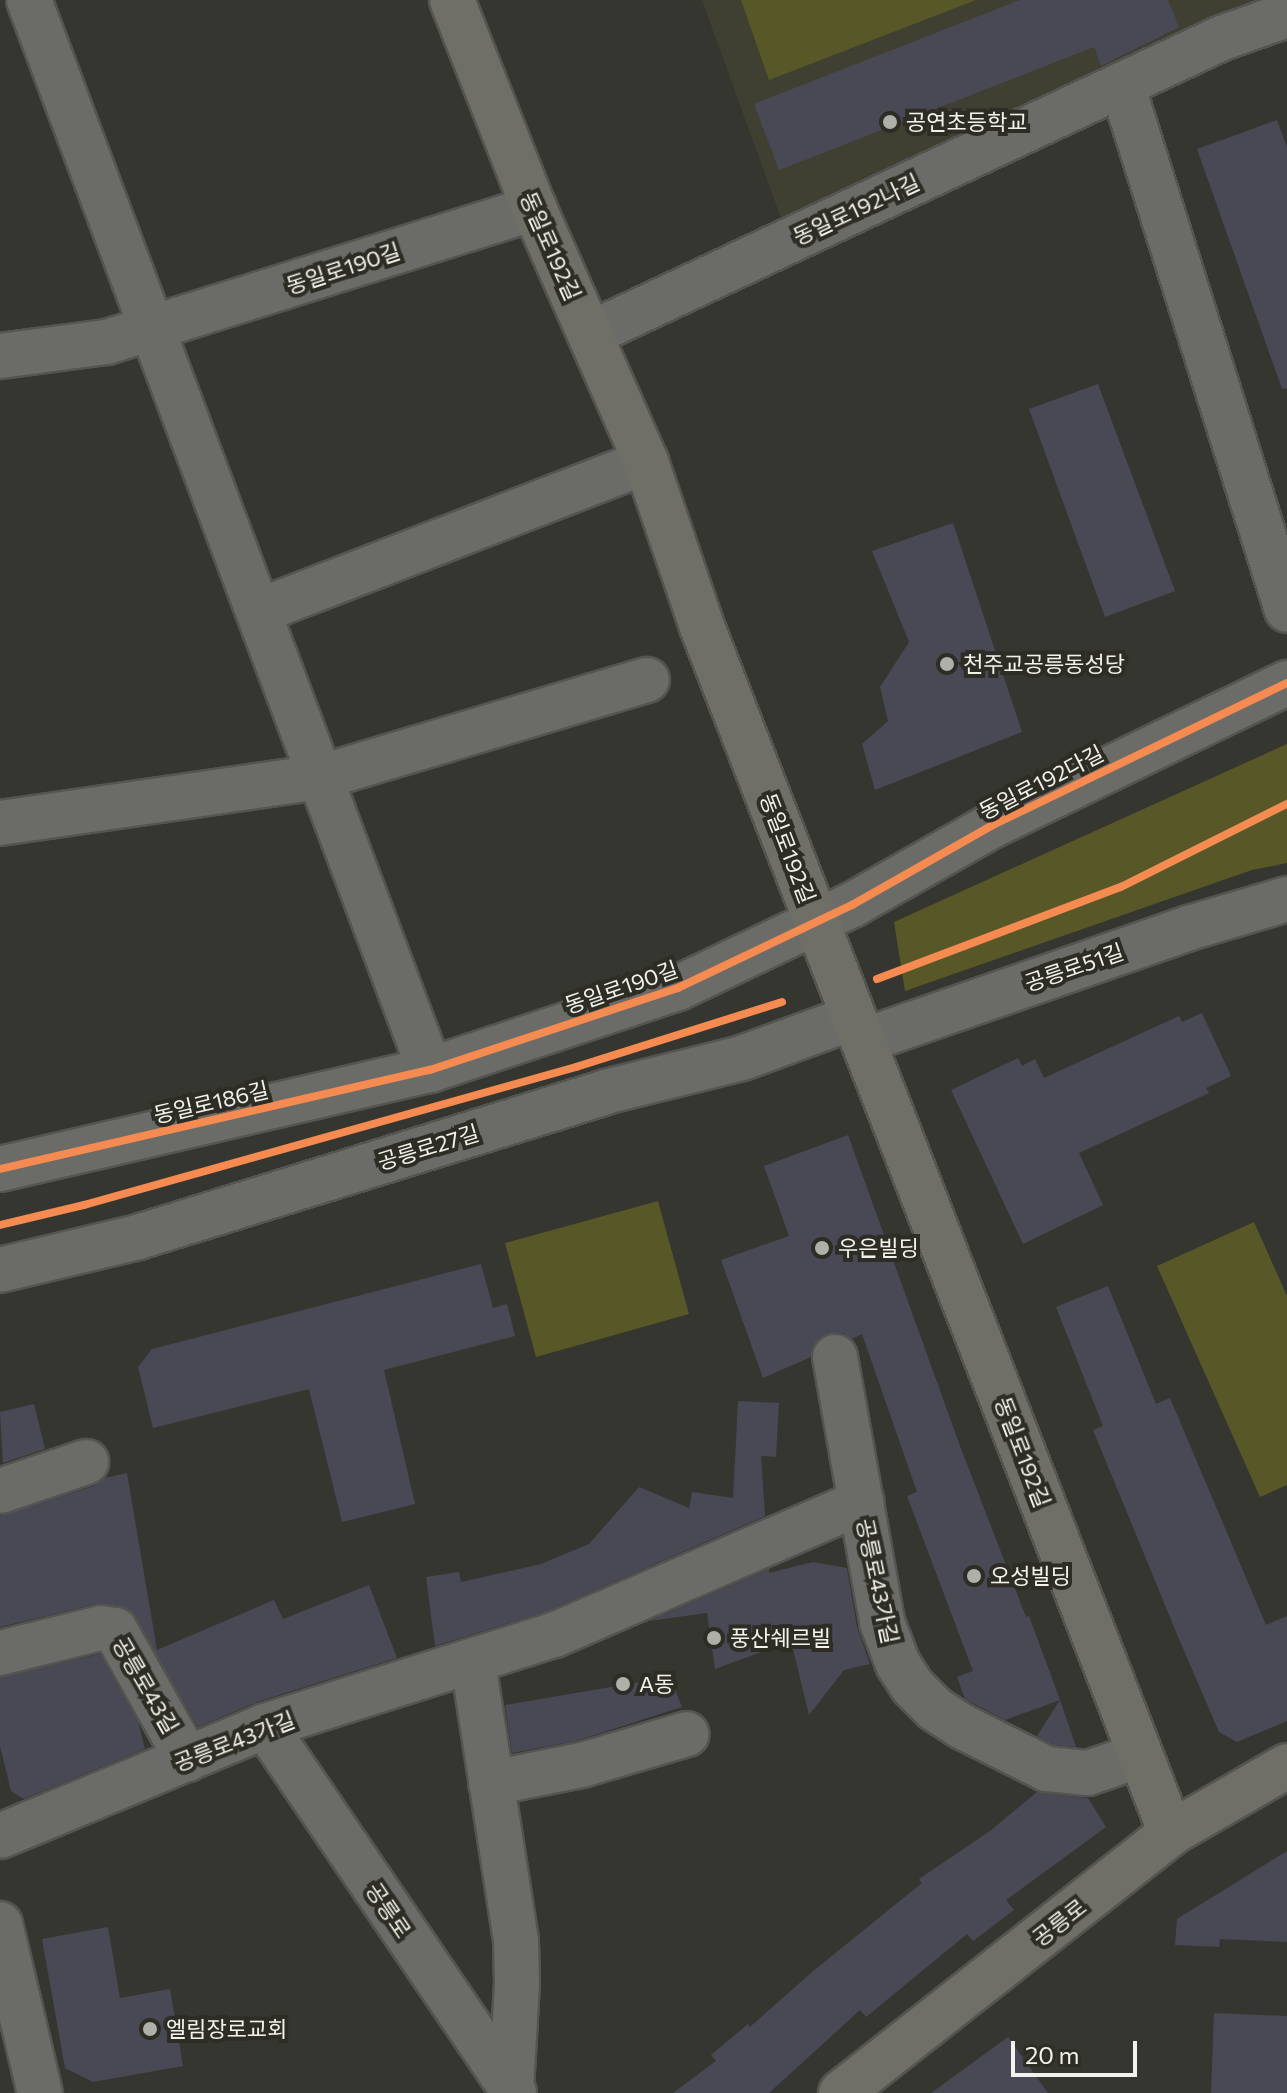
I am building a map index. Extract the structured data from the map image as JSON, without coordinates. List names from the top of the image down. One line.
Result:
{"streets":{"street":["동일로192나길","동일로192길","동일로190길","동일로192다길","공릉로51길","동일로186길","공릉로27길","공릉로43가길","공릉로43길","공릉로"]},"crossings":[["동일로192나길","동일로192길"],["동일로192길","동일로190길"],["동일로192길","동일로192다길"],["동일로192길","공릉로51길"],["동일로192길","공릉로27길"],["동일로192길","공릉로43가길"],["동일로192길","공릉로"],["동일로190길","동일로192다길"],["동일로190길","동일로186길"],["공릉로51길","공릉로27길"],["공릉로43가길","공릉로43길"],["공릉로43가길","공릉로"]],"places":["공연초등학교","천주교공릉동성당","우은빌딩","오성빌딩","풍산쉐르빌","A동","엘림장로교회"],"scale_bar":"20 m"}
